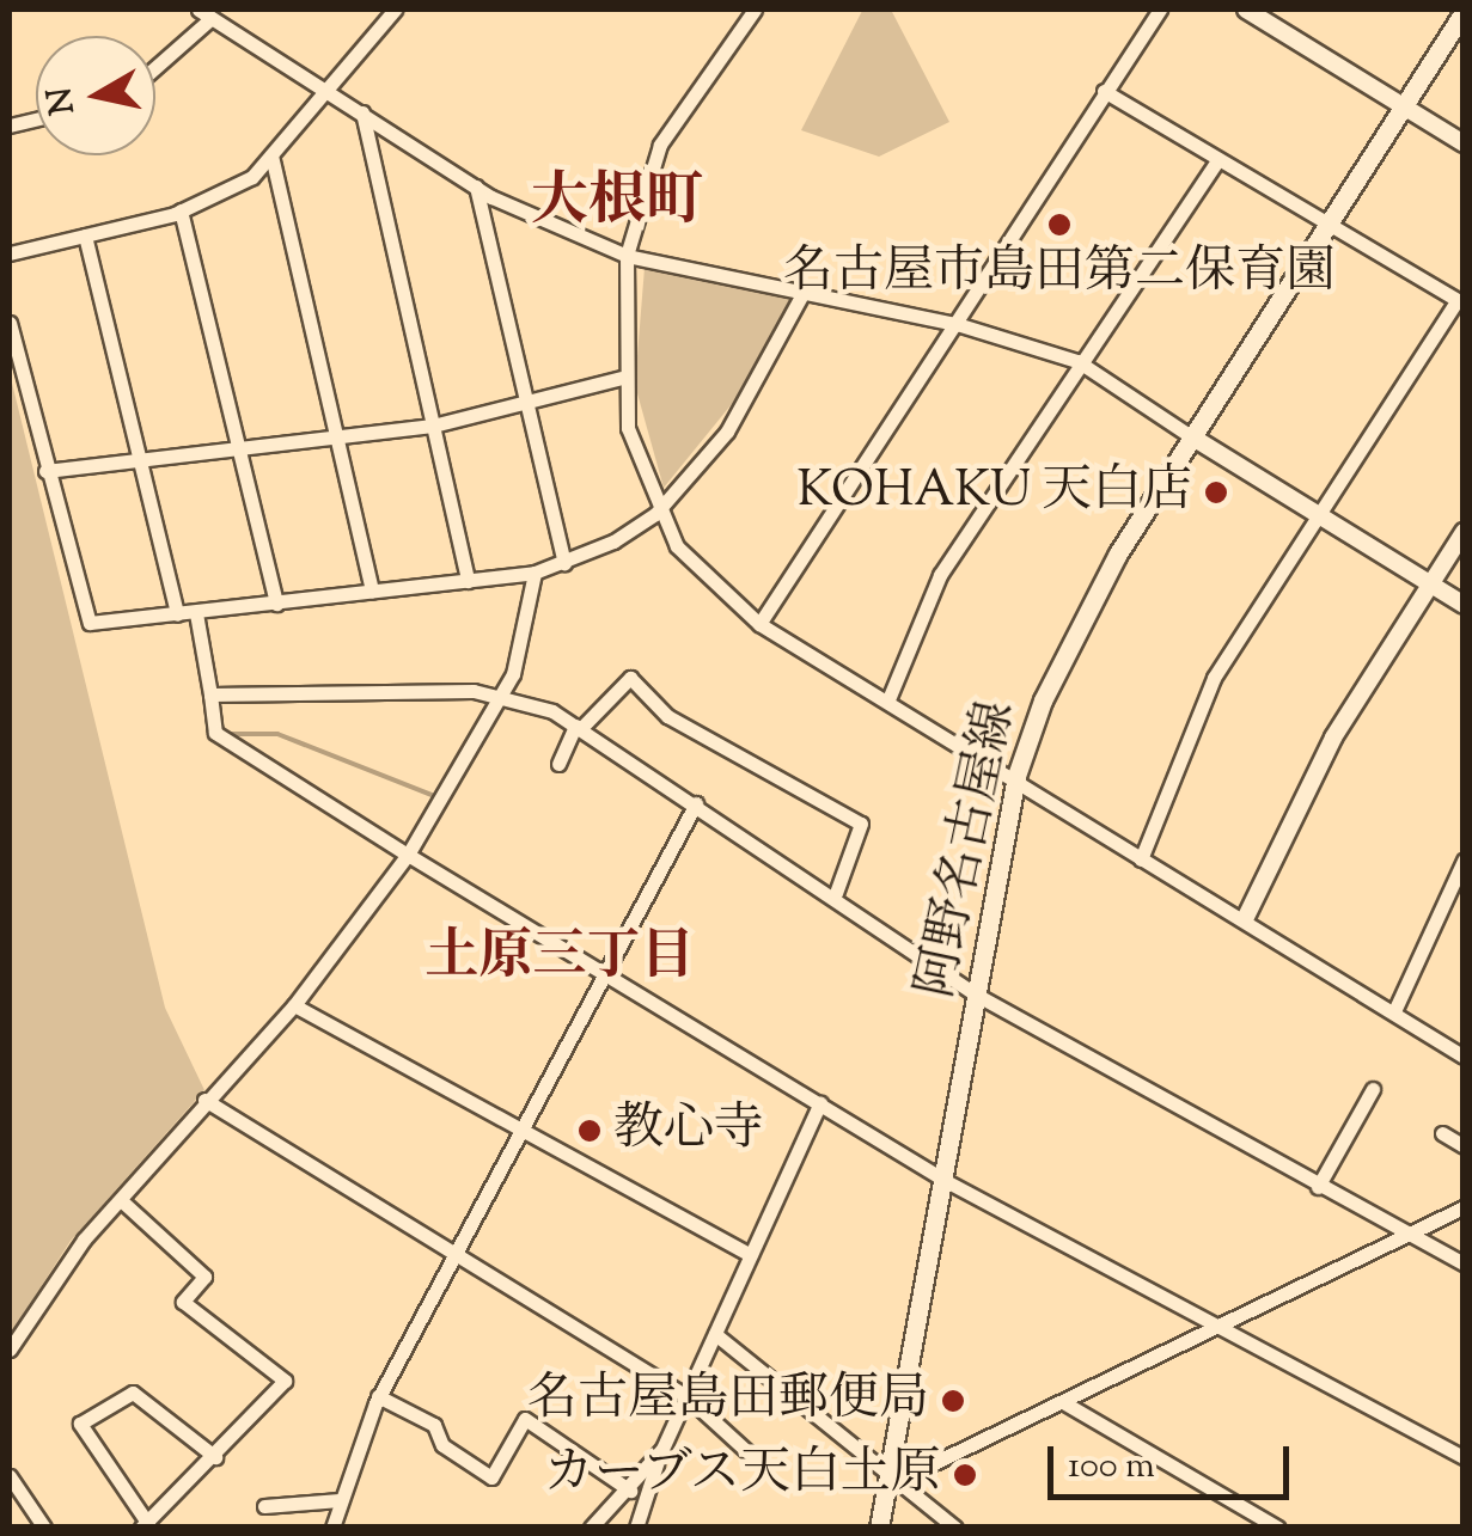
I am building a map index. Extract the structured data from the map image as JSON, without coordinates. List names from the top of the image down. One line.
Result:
{"streets":{"main road":["阿野名古屋線"]},"districts":["大根町","土原三丁目"],"places":["名古屋市島田第二保育園","KOHAKU 天白店","教心寺","名古屋島田郵便局","カーブス天白土原"],"scale_bar":"100 m","north":"left"}
